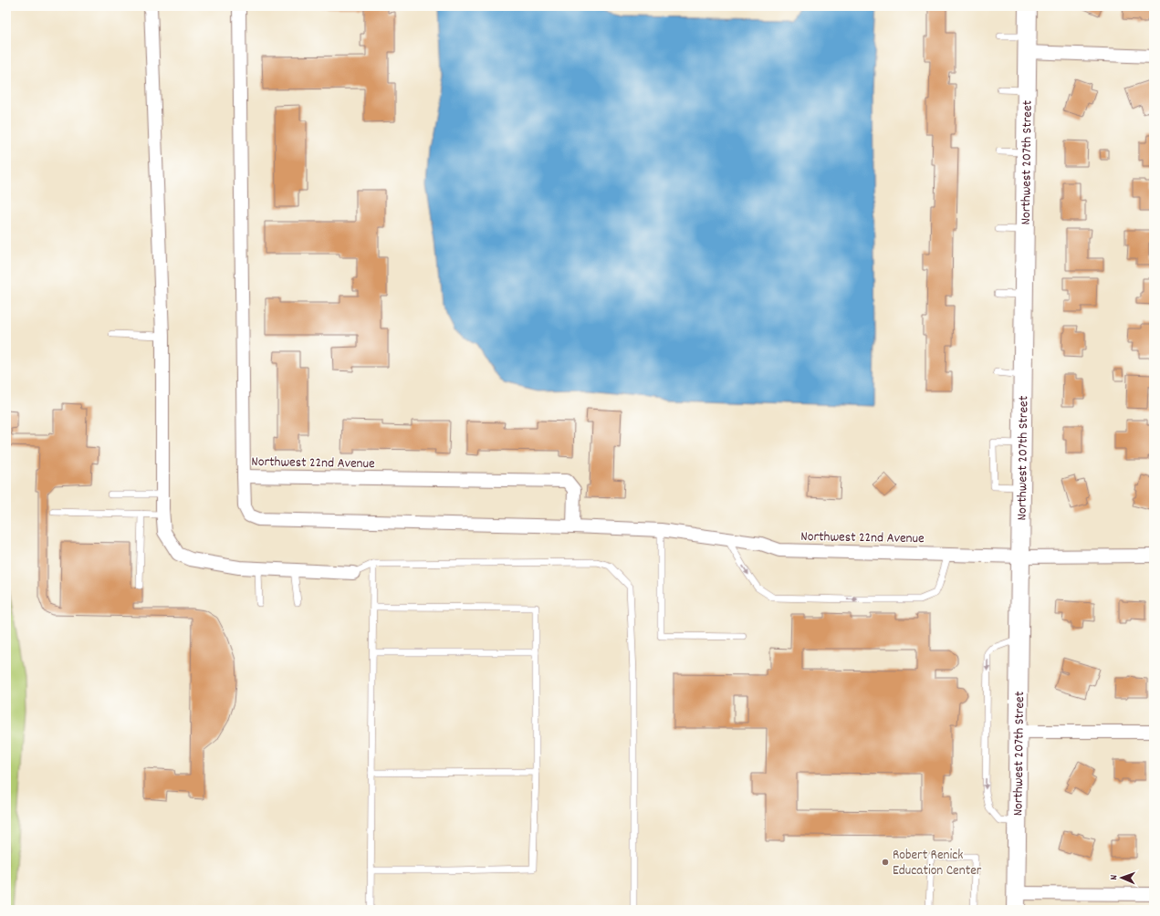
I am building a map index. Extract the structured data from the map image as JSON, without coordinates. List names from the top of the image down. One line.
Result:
{"streets":{"street":["Northwest 207th Street","Northwest 22nd Avenue"]},"crossings":[["Northwest 207th Street","Northwest 22nd Avenue"]],"places":["Robert Renick Education Center"],"north":"left"}
